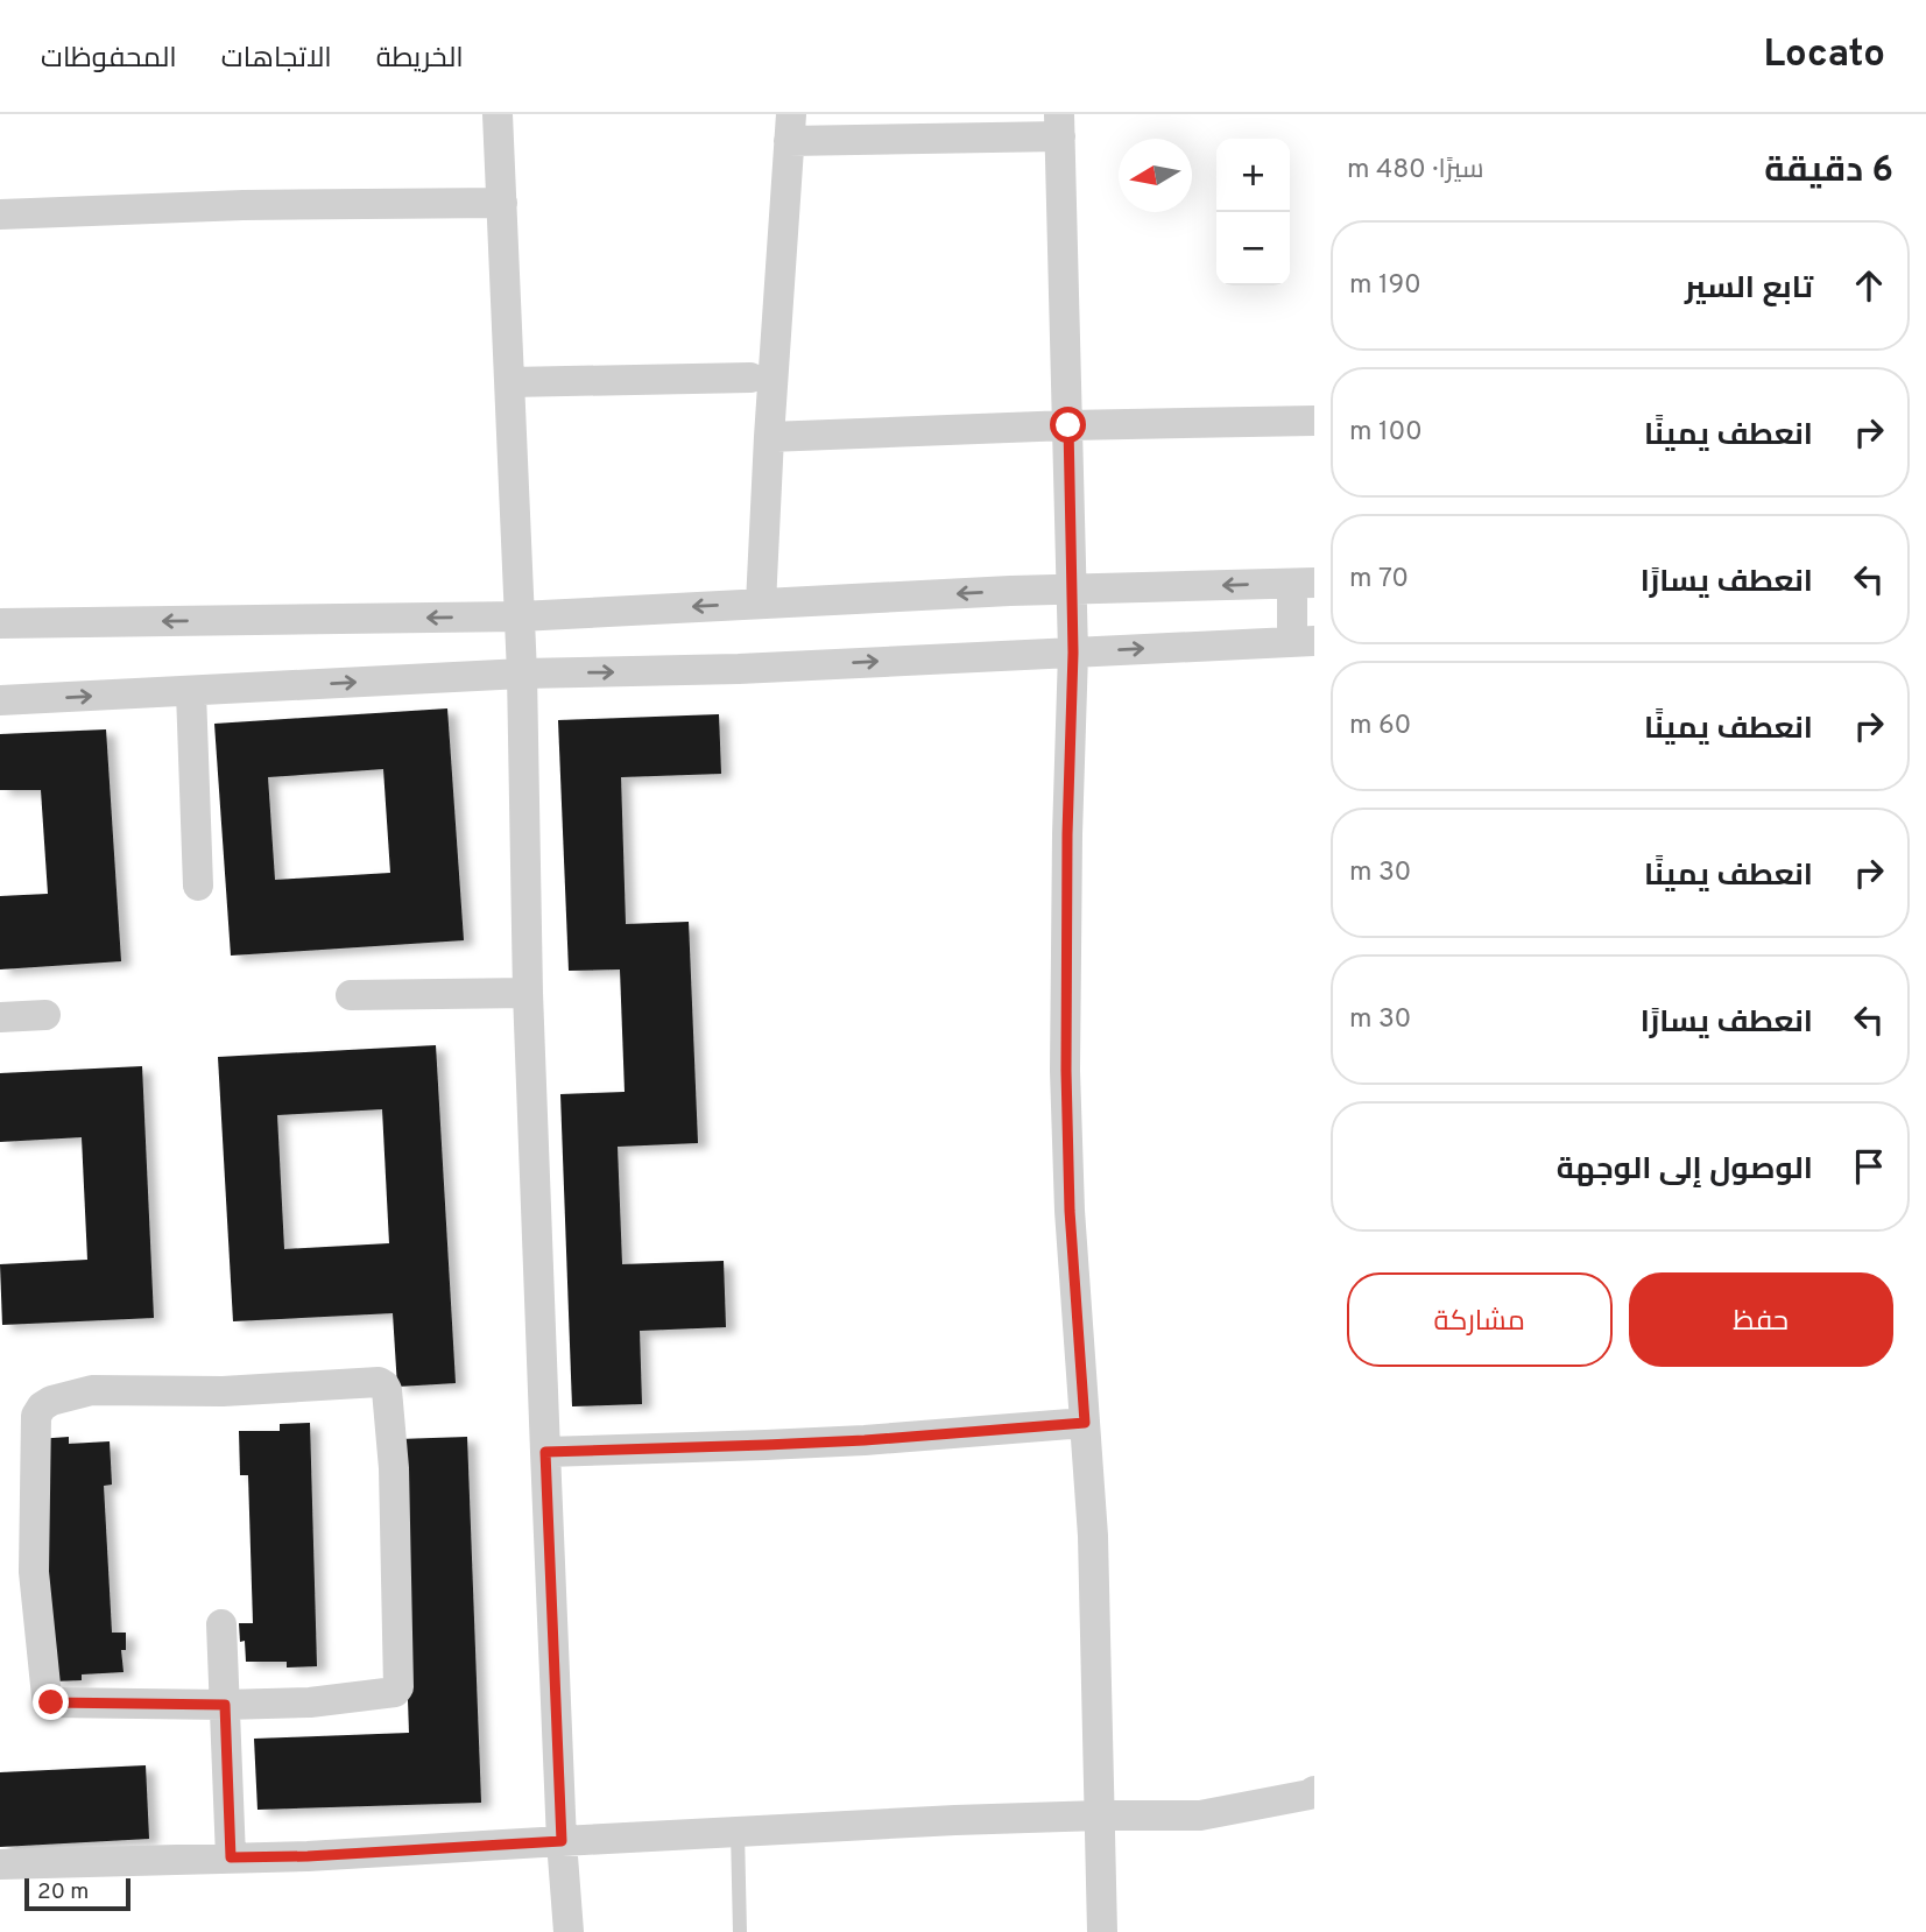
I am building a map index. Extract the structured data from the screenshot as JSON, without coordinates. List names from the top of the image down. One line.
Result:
{"scale_bar":"20 m","north":"left","page":{"header":"Locato","nav":["الخريطة","الاتجاهات","المحفوظات"],"heading":["6 دقيقة","سيرًا · 480 m"],"map_buttons":["+","−"],"list":[["تابع السير","190 m"],["انعطف يمينًا","100 m"],["انعطف يسارًا","70 m"],["انعطف يمينًا","60 m"],["انعطف يمينًا","30 m"],["انعطف يسارًا","30 m"],"الوصول إلى الوجهة"],"buttons":["حفظ","مشاركة"],"scale":"20 m"}}
